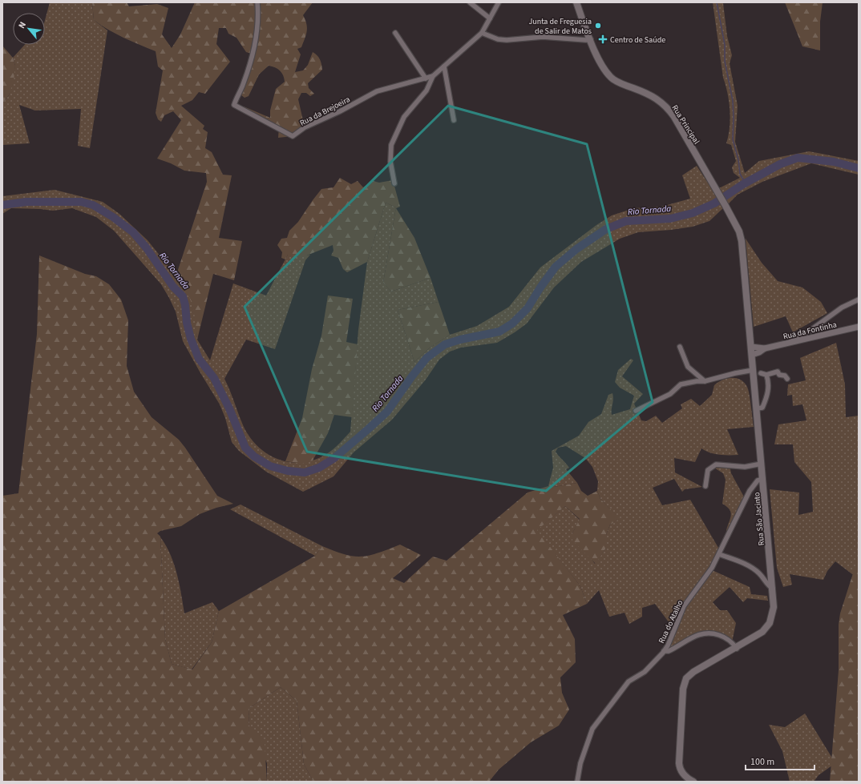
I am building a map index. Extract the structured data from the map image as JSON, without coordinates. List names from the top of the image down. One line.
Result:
{"streets":{"main road":["Rua Principal","Rua São Jacinto"],"street":["Rua da Brejoeira","Rua da Fontinha","Rua do Atalho"]},"crossings":[["Rua Principal","Rua São Jacinto"],["Rua da Fontinha","Rua São Jacinto"],["Rua São Jacinto","Rua do Atalho"]],"water":["Rio Tornada"],"places":{"other":["Junta de Freguesia de Salir de Matos"],"health":["Centro de Saúde"]},"scale_bar":"100 m","north":"top left"}
